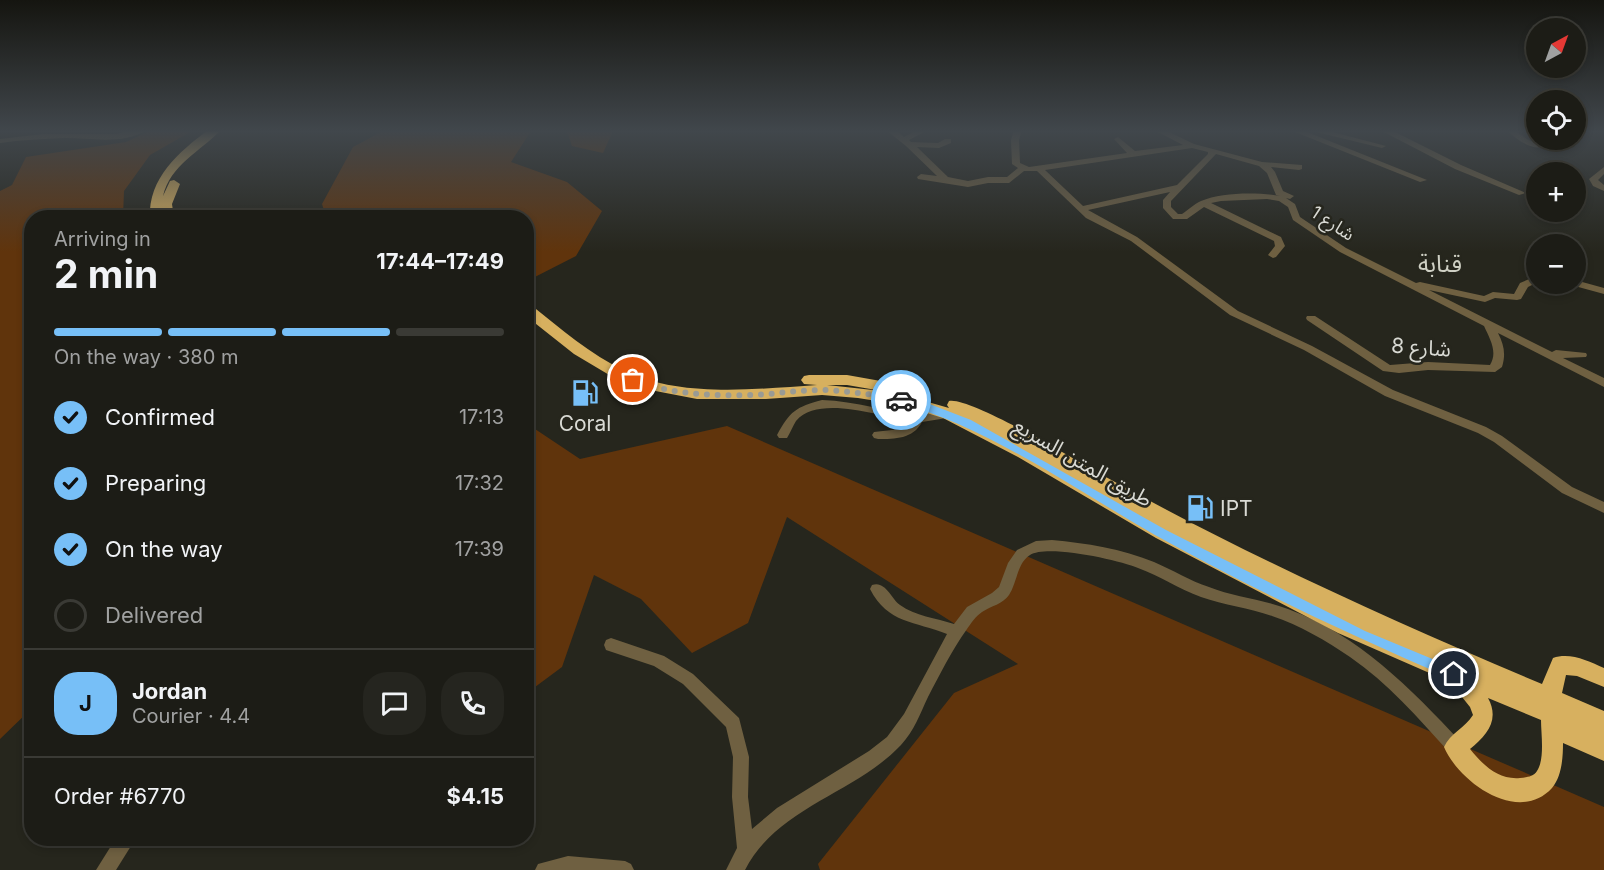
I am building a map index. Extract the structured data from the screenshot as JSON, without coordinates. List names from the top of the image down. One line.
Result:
{"streets":{"highway":["طريق المتن السريع"],"street":["شارع 1","شارع 8"]},"crossings":[["شارع 1","شارع 8"]],"districts":["قنابة"],"places":{"fuel station":["Coral","IPT"]},"north":"top right","page":{"map_buttons":["+","−"],"heading":["2 min","Arriving in","17:44–17:49"],"panel":["Jordan","Courier · 4.4","Order #6770","$4.15"],"bar":"On the way · 380 m","list":[["Confirmed","17:13"],["Preparing","17:32"],["On the way","17:39"],"Delivered"],"round":"J"}}
